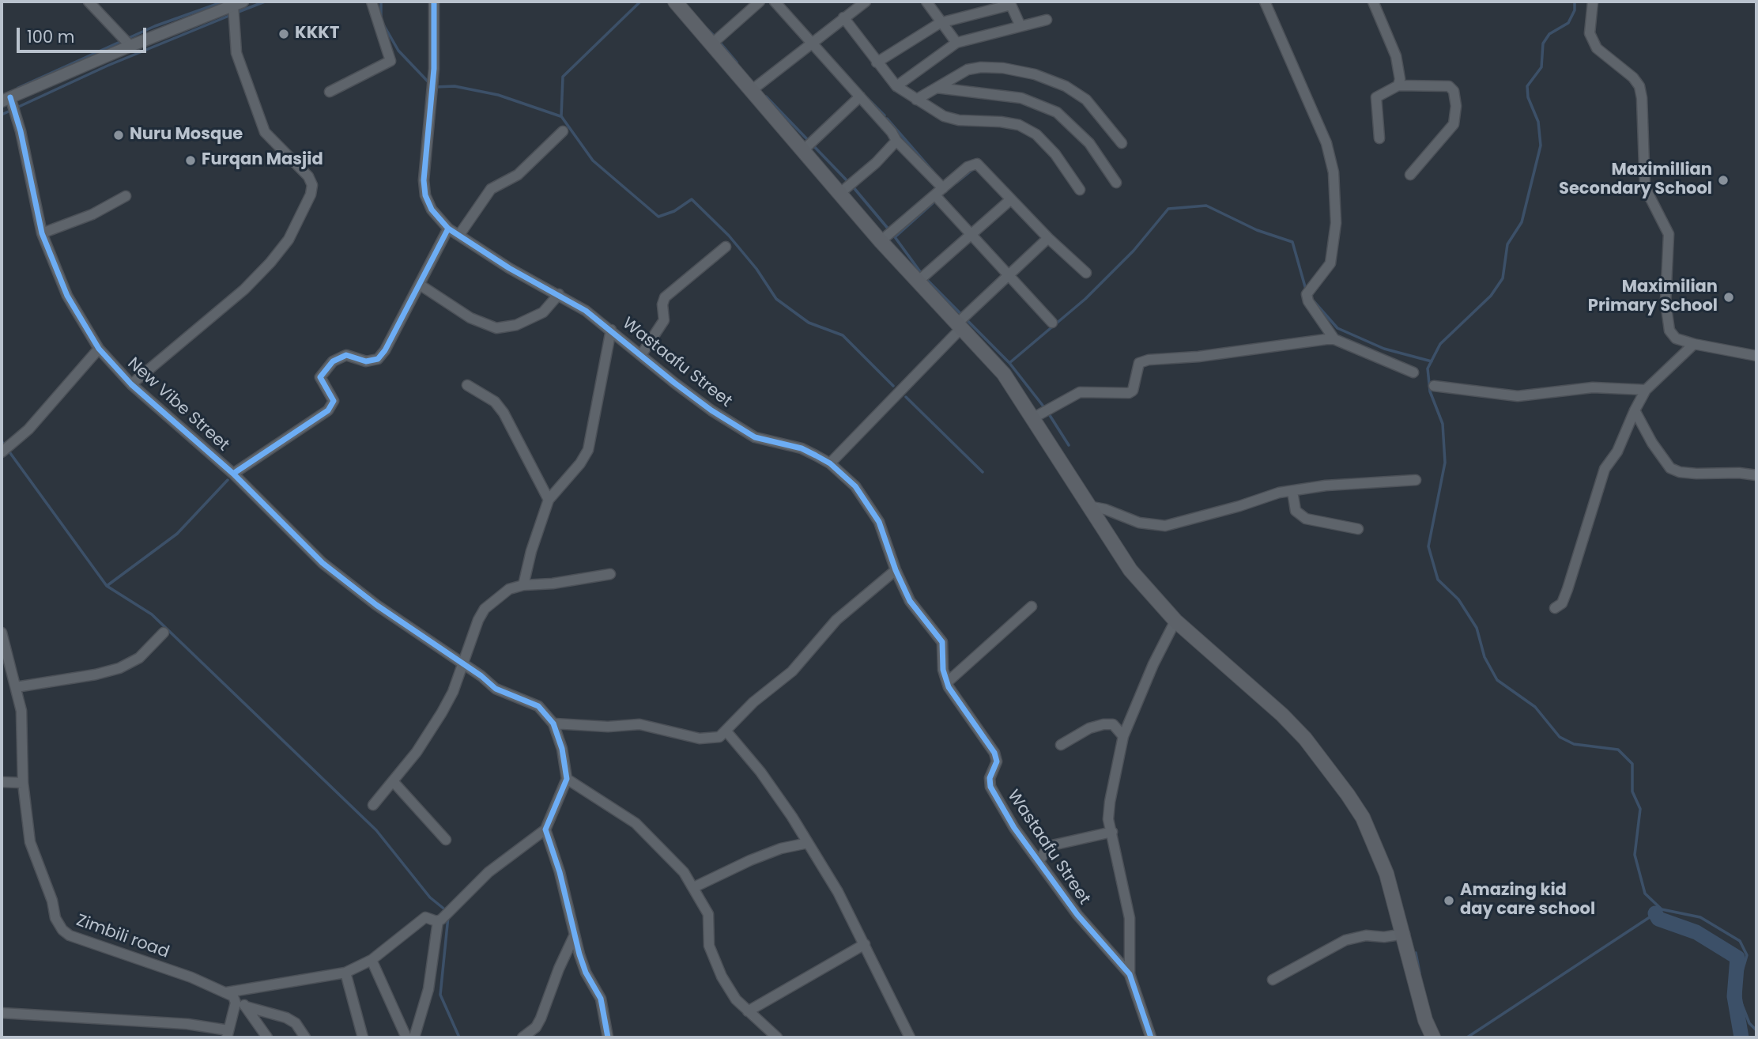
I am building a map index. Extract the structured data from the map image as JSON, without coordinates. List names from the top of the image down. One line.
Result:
{"streets":{"street":["Wastaafu Street","New Vibe Street","Zimbili road"]},"places":["KKKT","Nuru Mosque","Furqan Masjid","Maximillian Secondary School","Maximilian Primary School","Amazing kid day care school"],"scale_bar":"100 m"}
